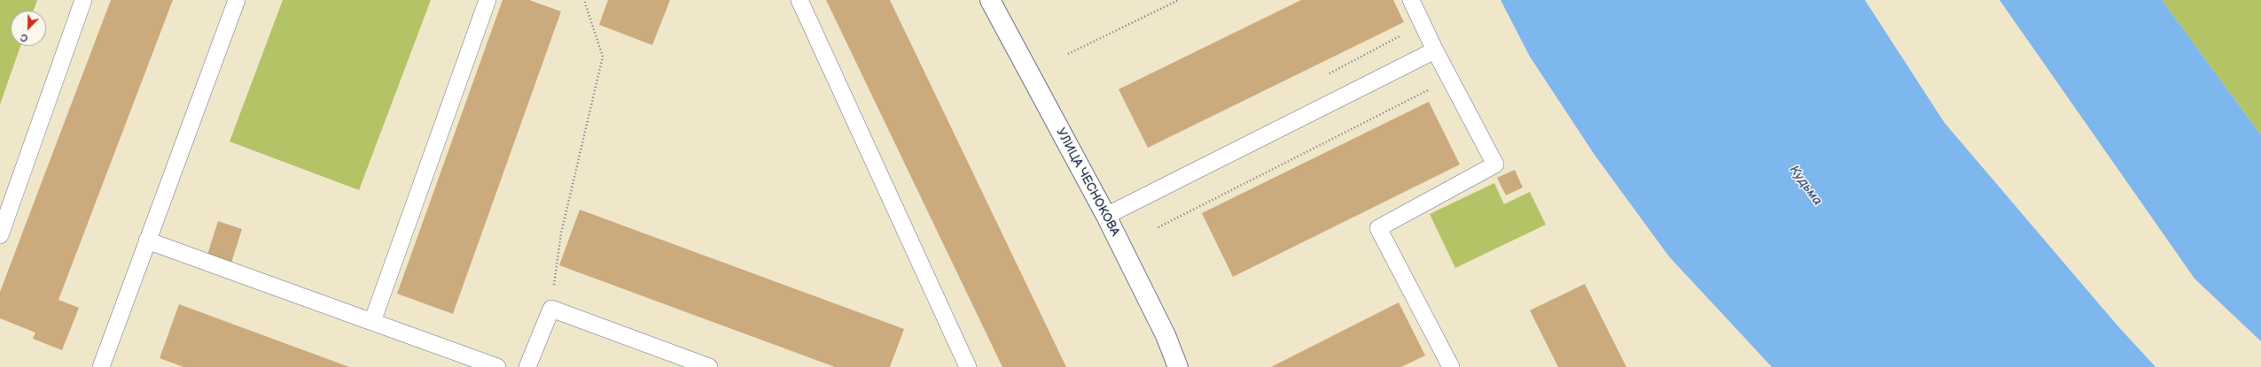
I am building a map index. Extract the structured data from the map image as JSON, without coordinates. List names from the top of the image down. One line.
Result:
{"streets":{"street":["УЛИЦА ЧЕСНОКОВА"]},"water":["Кудьма"],"north":"bottom left"}
